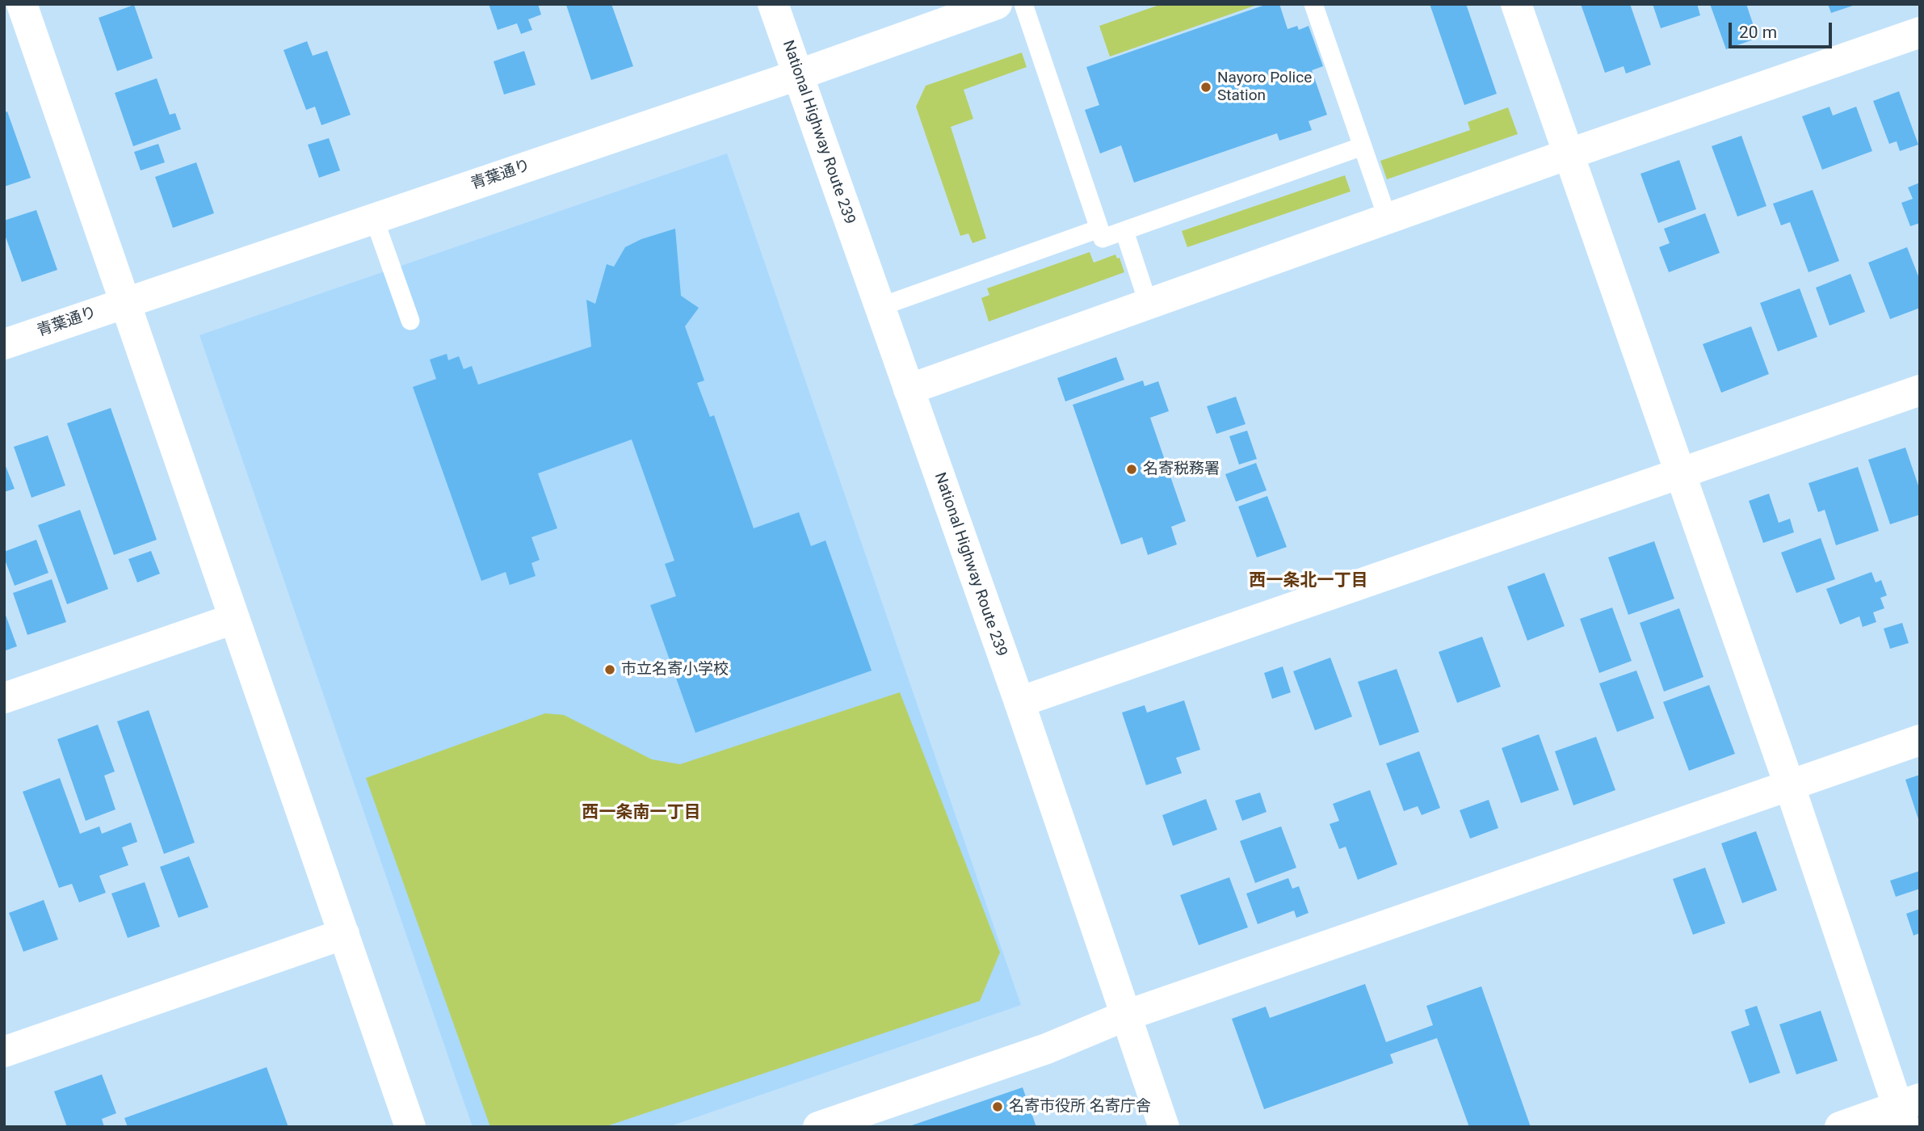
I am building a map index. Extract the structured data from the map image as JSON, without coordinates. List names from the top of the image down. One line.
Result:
{"streets":{"main road":["National Highway Route 239","青葉通り"]},"crossings":[["National Highway Route 239","青葉通り"]],"districts":["西一条北一丁目","西一条南一丁目"],"places":["Nayoro Police Station","名寄税務署","市立名寄小学校","名寄市役所 名寄庁舎"],"scale_bar":"20 m"}
